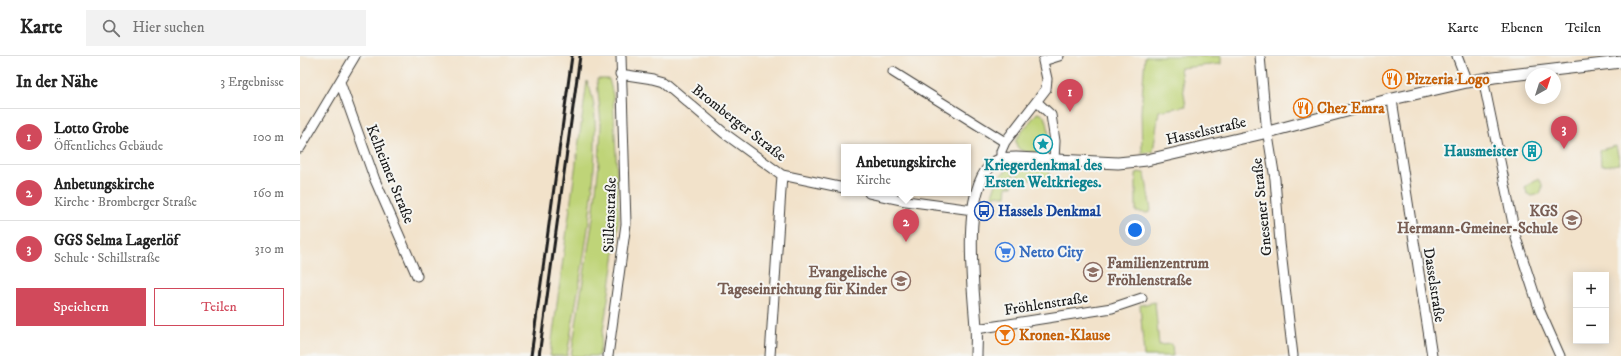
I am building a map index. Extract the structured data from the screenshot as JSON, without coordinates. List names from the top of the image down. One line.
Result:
{"streets":{"street":["Bromberger Straße","Hasselsstraße","Kelheimer Straße","Gnesener Straße","Süllenstraße","Dasselstraße","Fröhlenstraße"]},"crossings":[["Bromberger Straße","Süllenstraße"],["Hasselsstraße","Gnesener Straße"],["Hasselsstraße","Dasselstraße"]],"places":{"restaurant":["Pizzeria Logo","Chez Emra"],"place":["Kriegerdenkmal des Ersten Weltkrieges."],"building":["Hausmeister"],"bus stop":["Hassels Denkmal"],"school or university":["KGS Hermann-Gmeiner-Schule","Familienzentrum Fröhlenstraße","Evangelische Tageseinrichtung für Kinder"],"supermarket":["Netto City"],"bar":["Kronen-Klause"]},"north":"top right","page":{"header":"Karte","search":"Hier suchen","nav":["Karte","Ebenen","Teilen"],"heading":["In der Nähe","3 Ergebnisse"],"pins":["1","3","2"],"list":[{"mark":"1","name":"Lotto Grobe","note":"Öffentliches Gebäude","value":"100 m"},{"mark":"2","name":"Anbetungskirche","note":"Kirche · Bromberger Straße","value":"160 m"},{"mark":"3","name":"GGS Selma Lagerlöf","note":"Schule · Schillstraße","value":"310 m"}],"popup":["Anbetungskirche","Kirche"],"map_buttons":["+","−"],"buttons":["Speichern","Teilen"]}}
